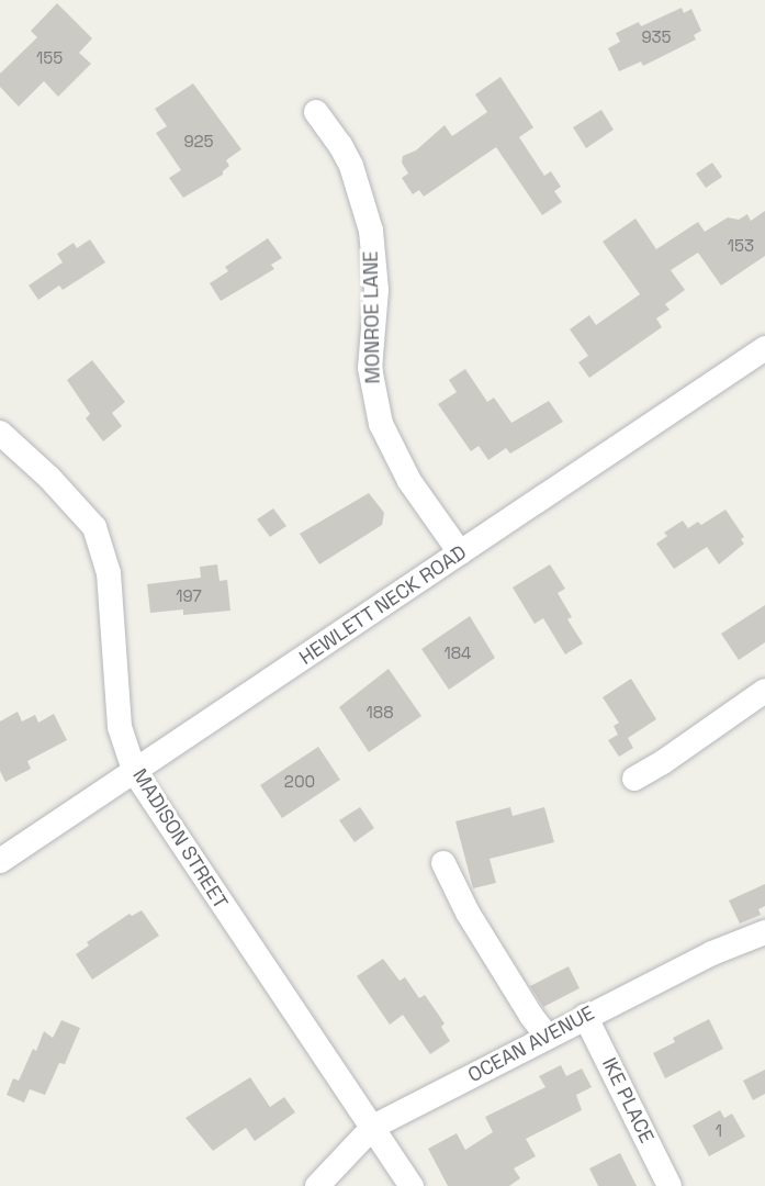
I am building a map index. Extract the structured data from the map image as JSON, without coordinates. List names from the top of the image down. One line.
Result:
{"streets":{"street":["MONROE LANE","HEWLETT NECK ROAD","MADISON STREET","OCEAN AVENUE","IKE PLACE"]},"crossings":[["MONROE LANE","HEWLETT NECK ROAD"],["HEWLETT NECK ROAD","MADISON STREET"],["MADISON STREET","OCEAN AVENUE"],["OCEAN AVENUE","IKE PLACE"]],"house_numbers":["935","155","925","153","197","184","188","200","1"]}
